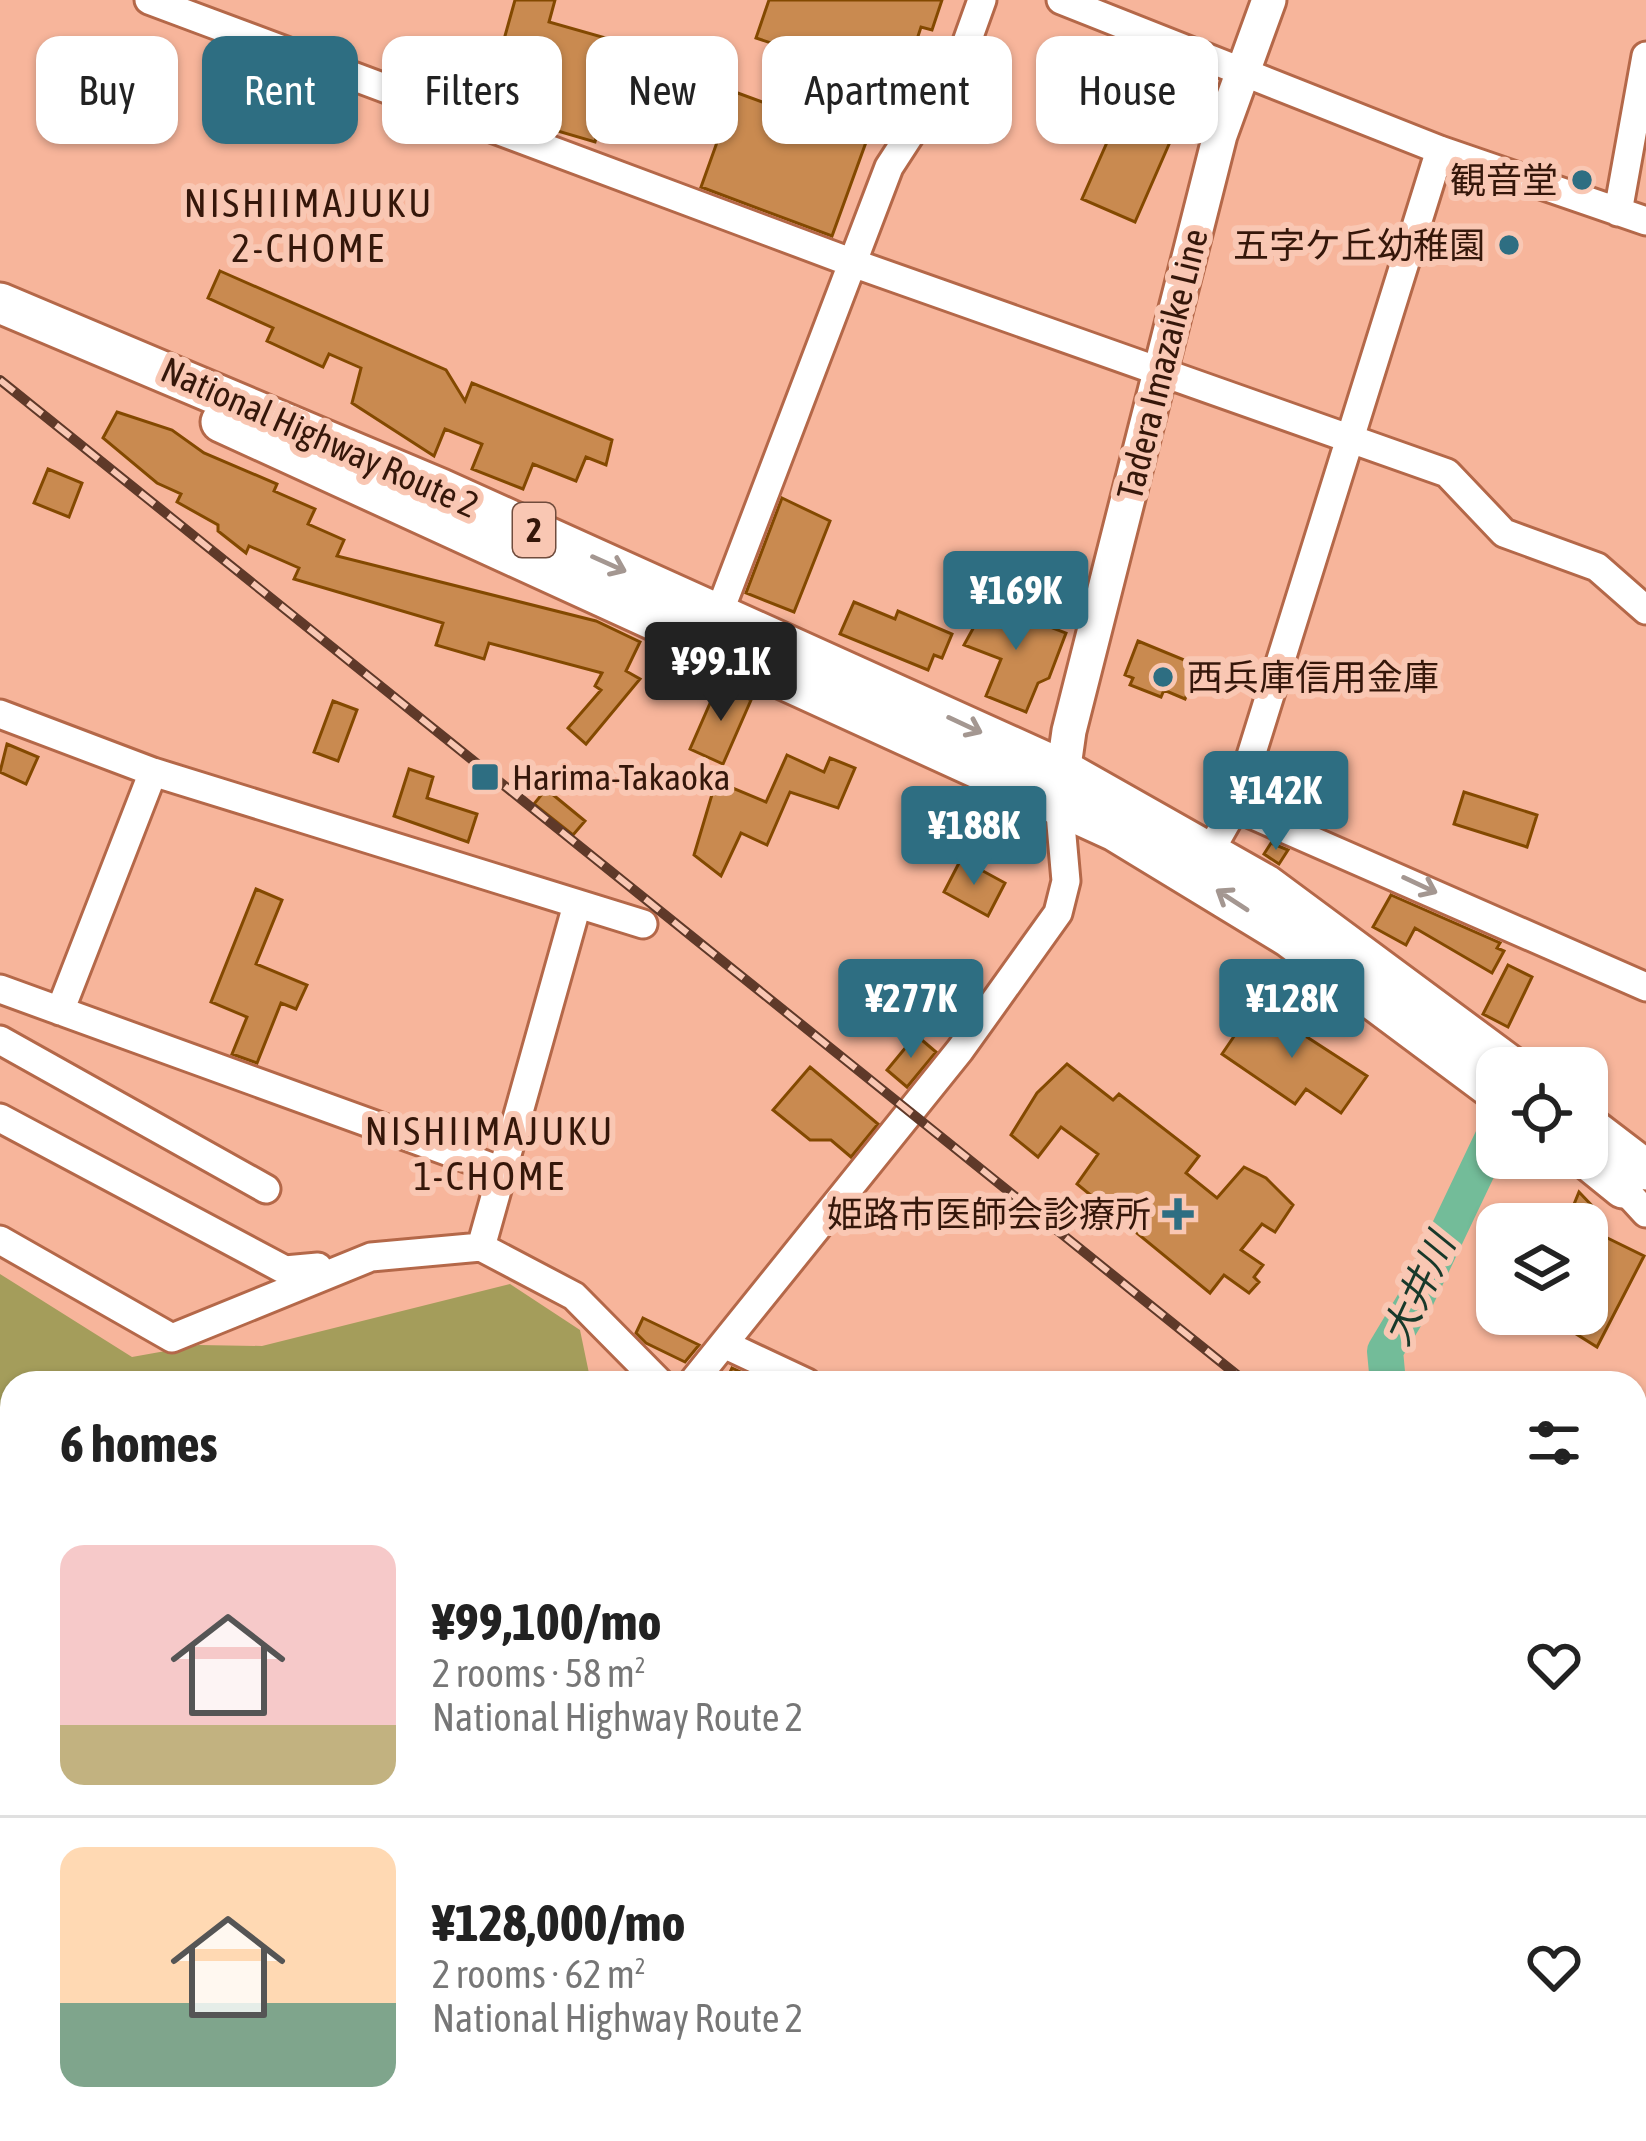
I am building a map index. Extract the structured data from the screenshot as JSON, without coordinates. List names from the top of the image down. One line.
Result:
{"streets":{"highway":["National Highway Route 2","2"],"main road":["Tadera Imazaike Line"]},"crossings":[["Tadera Imazaike Line","National Highway Route 2"]],"districts":["NISHIIMAJUKU 2-CHOME","NISHIIMAJUKU 1-CHOME"],"water":["大井川"],"places":{"other":["観音堂","五字ケ丘幼稚園","西兵庫信用金庫"],"transit":["Harima-Takaoka"],"health":["姫路市医師会診療所"]},"page":{"chip":["Buy","Rent","Filters","New","Apartment","House"],"price":["¥169K","¥99.1K","¥142K","¥188K","¥277K","¥128K"],"heading":"6 homes","list":[{"name":"¥99,100/mo","note":"2 rooms · 58 m² · National Highway Route 2"},{"name":"¥128,000/mo","note":"2 rooms · 62 m² · National Highway Route 2"}]}}
